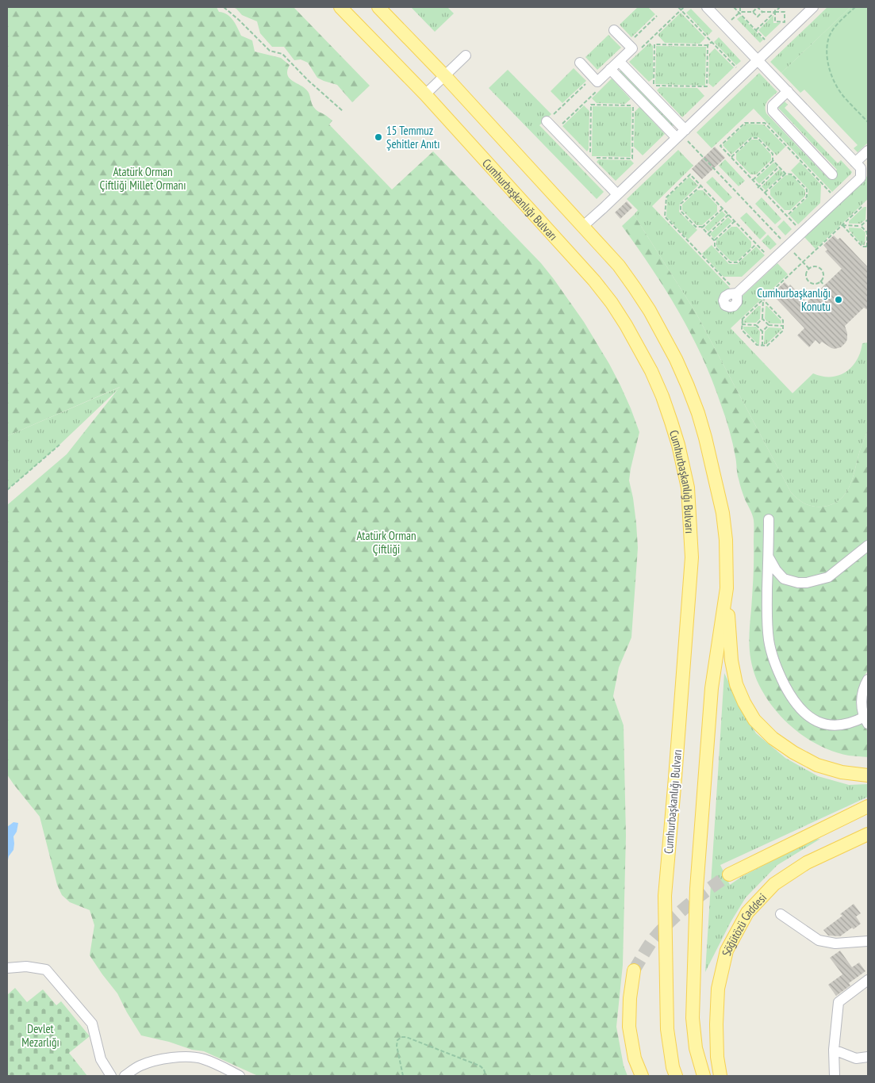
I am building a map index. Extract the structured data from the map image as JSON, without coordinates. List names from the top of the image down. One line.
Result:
{"streets":{"main road":["Cumhurbaşkanlığı Bulvarı","Söğütözü Caddesi"]},"parks":["Atatürk Orman Çiftliği Millet Ormanı","Atatürk Orman Çiftliği","Devlet Mezarlığı"],"places":["15 Temmuz Şehitler Anıtı","Cumhurbaşkanlığı Konutu"]}
